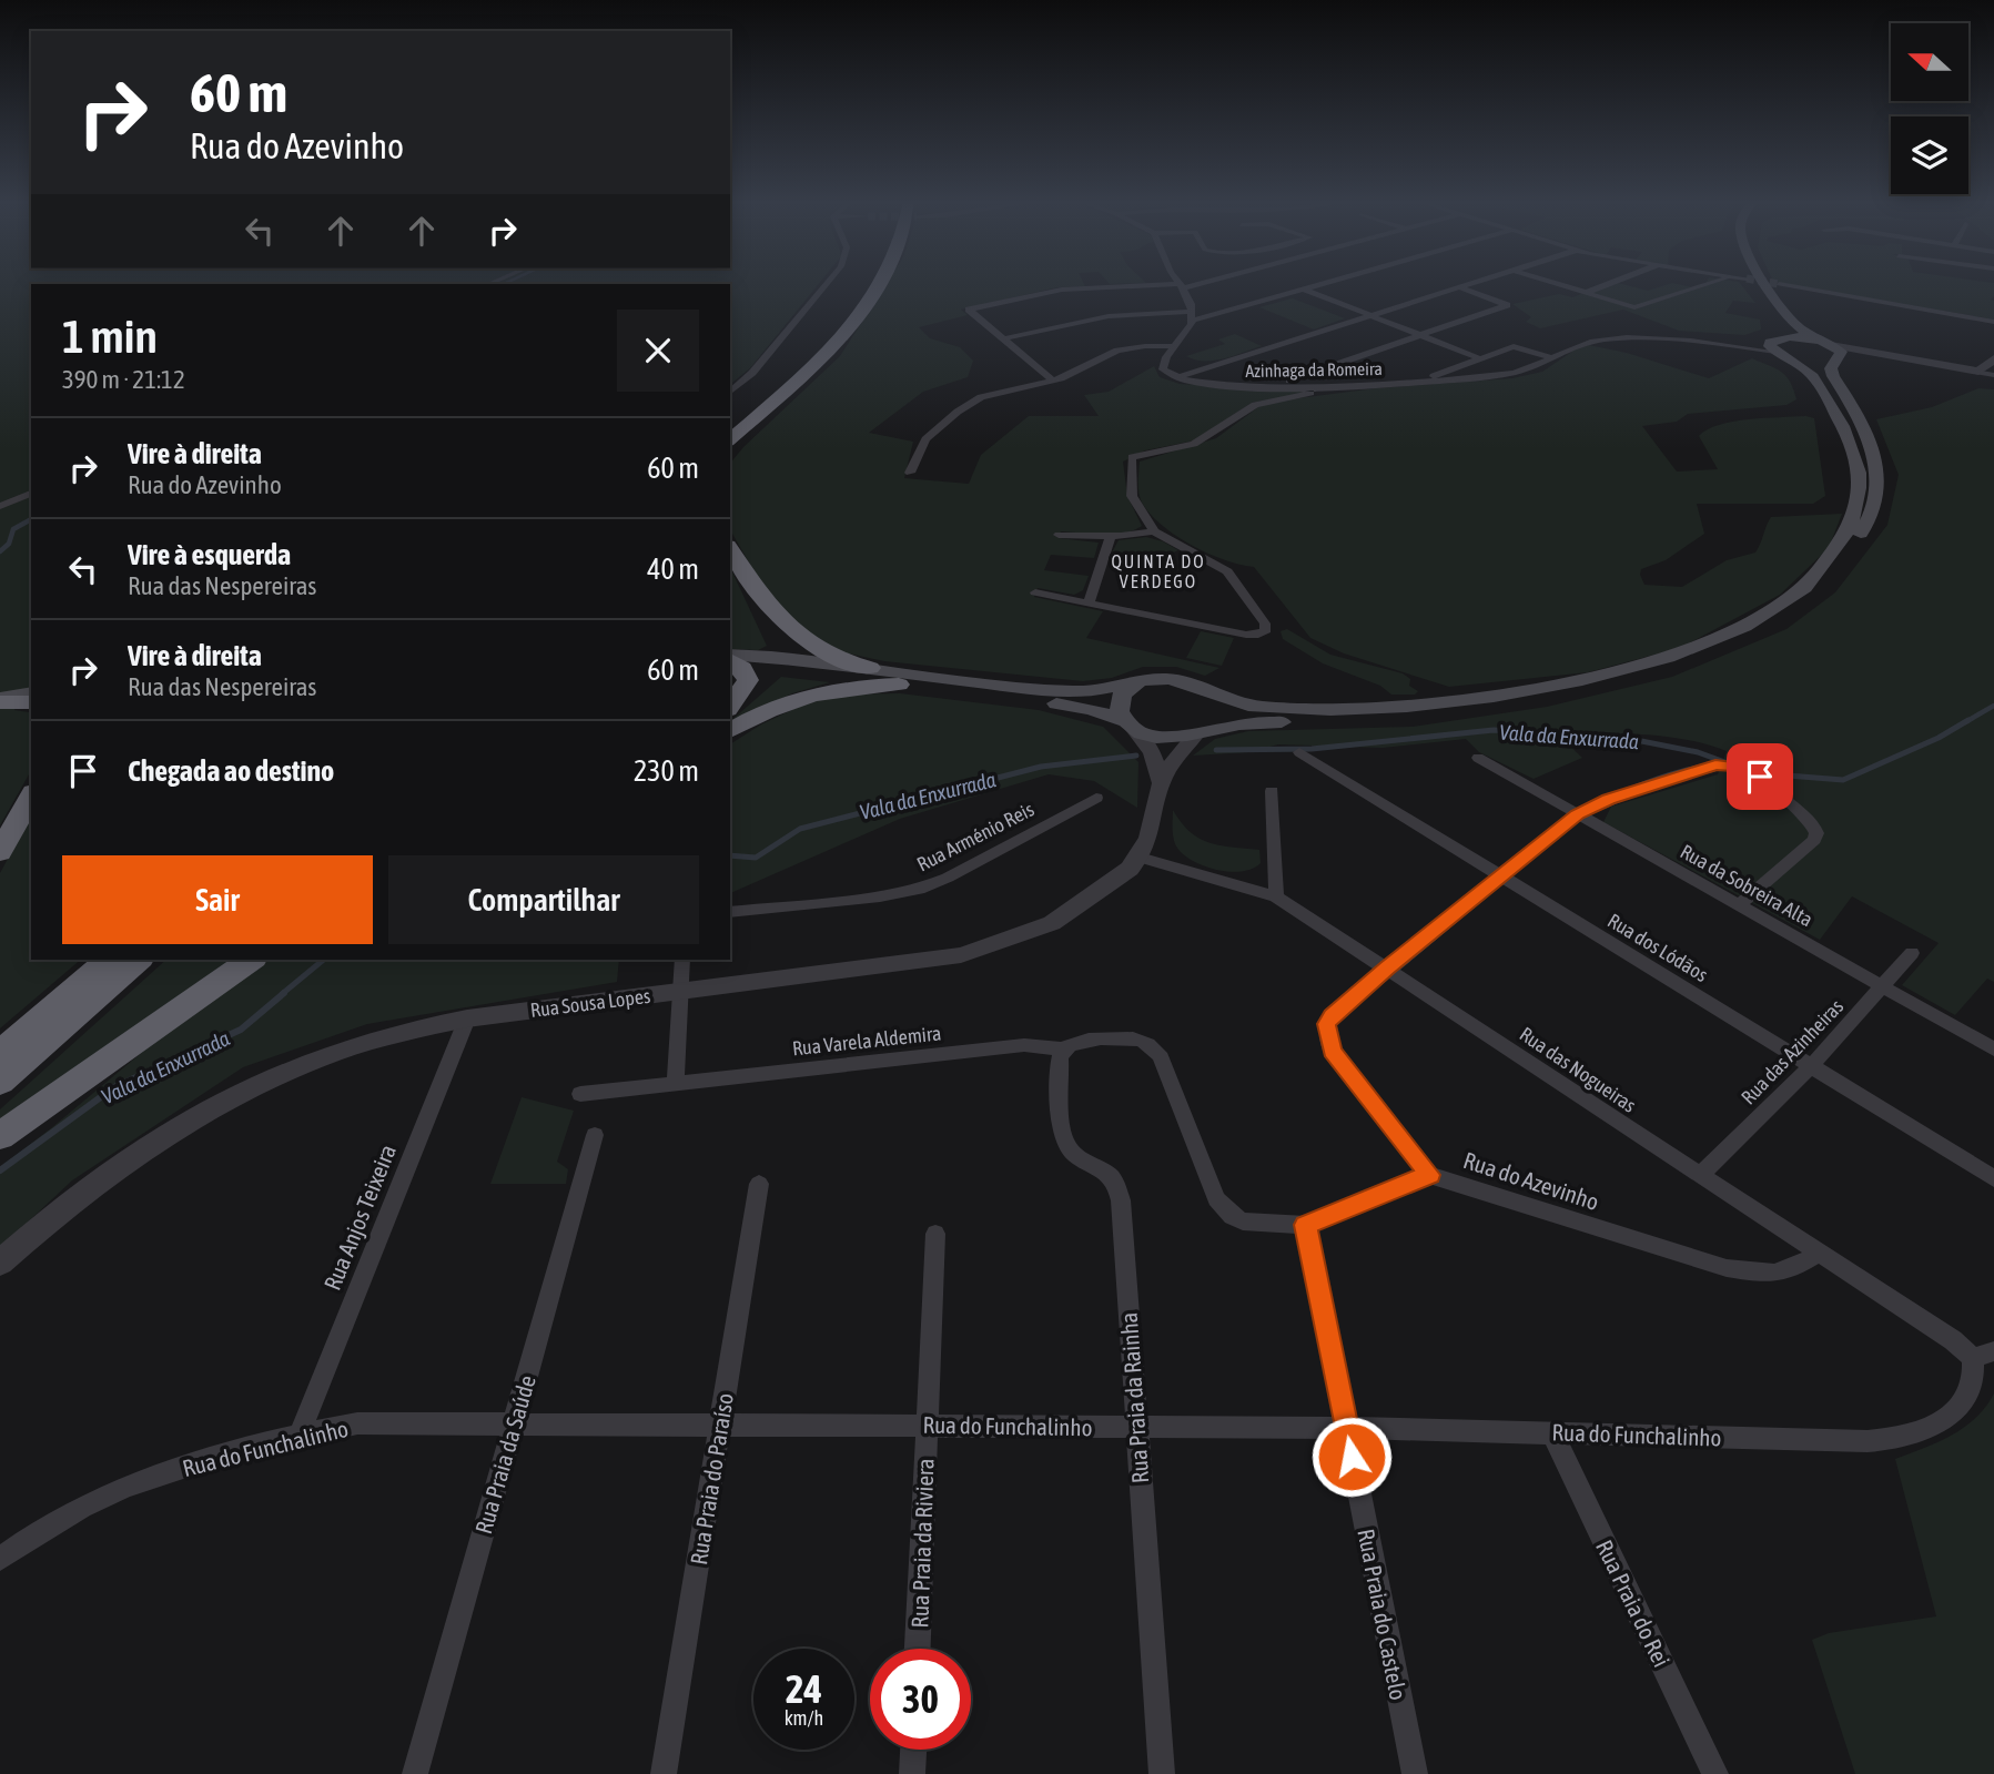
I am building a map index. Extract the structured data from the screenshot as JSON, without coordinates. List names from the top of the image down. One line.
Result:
{"streets":{"street":["Azinhaga da Romeira","Rua Arménio Reis","Rua da Sobreira Alta","Rua dos Lódãos","Rua Sousa Lopes","Rua Varela Aldemira","Rua das Azinheiras","Rua das Nogueiras","Rua do Azevinho","Rua Anjos Teixeira","Rua Praia da Rainha","Rua do Funchalinho","Rua Praia da Saúde","Rua Praia do Paraíso","Rua Praia da Riviera","Rua Praia do Rei","Rua Praia do Castelo"]},"crossings":[["Rua da Sobreira Alta","Rua das Azinheiras"],["Rua dos Lódãos","Rua das Azinheiras"],["Rua Sousa Lopes","Rua das Nogueiras"],["Rua Sousa Lopes","Rua Anjos Teixeira"],["Rua Varela Aldemira","Rua Praia da Rainha"],["Rua das Azinheiras","Rua das Nogueiras"],["Rua das Nogueiras","Rua do Azevinho"],["Rua das Nogueiras","Rua do Funchalinho"],["Rua Anjos Teixeira","Rua do Funchalinho"],["Rua Praia da Rainha","Rua do Funchalinho"],["Rua do Funchalinho","Rua Praia da Saúde"],["Rua do Funchalinho","Rua Praia do Paraíso"],["Rua do Funchalinho","Rua Praia da Riviera"],["Rua do Funchalinho","Rua Praia do Rei"],["Rua do Funchalinho","Rua Praia do Castelo"]],"districts":["QUINTA DO VERDEGO"],"water":["Vala da Enxurrada"],"north":"left","page":{"turn":["60 m","Rua do Azevinho"],"heading":["1 min","390 m · 21:12"],"list":[{"name":"Vire à direita","note":"Rua do Azevinho","value":"60 m"},{"name":"Vire à esquerda","note":"Rua das Nespereiras","value":"40 m"},{"name":"Vire à direita","note":"Rua das Nespereiras","value":"60 m"},{"name":"Chegada ao destino","value":"230 m"}],"buttons":["Sair","Compartilhar"],"speed":"24 km/h","limit":"30"}}
